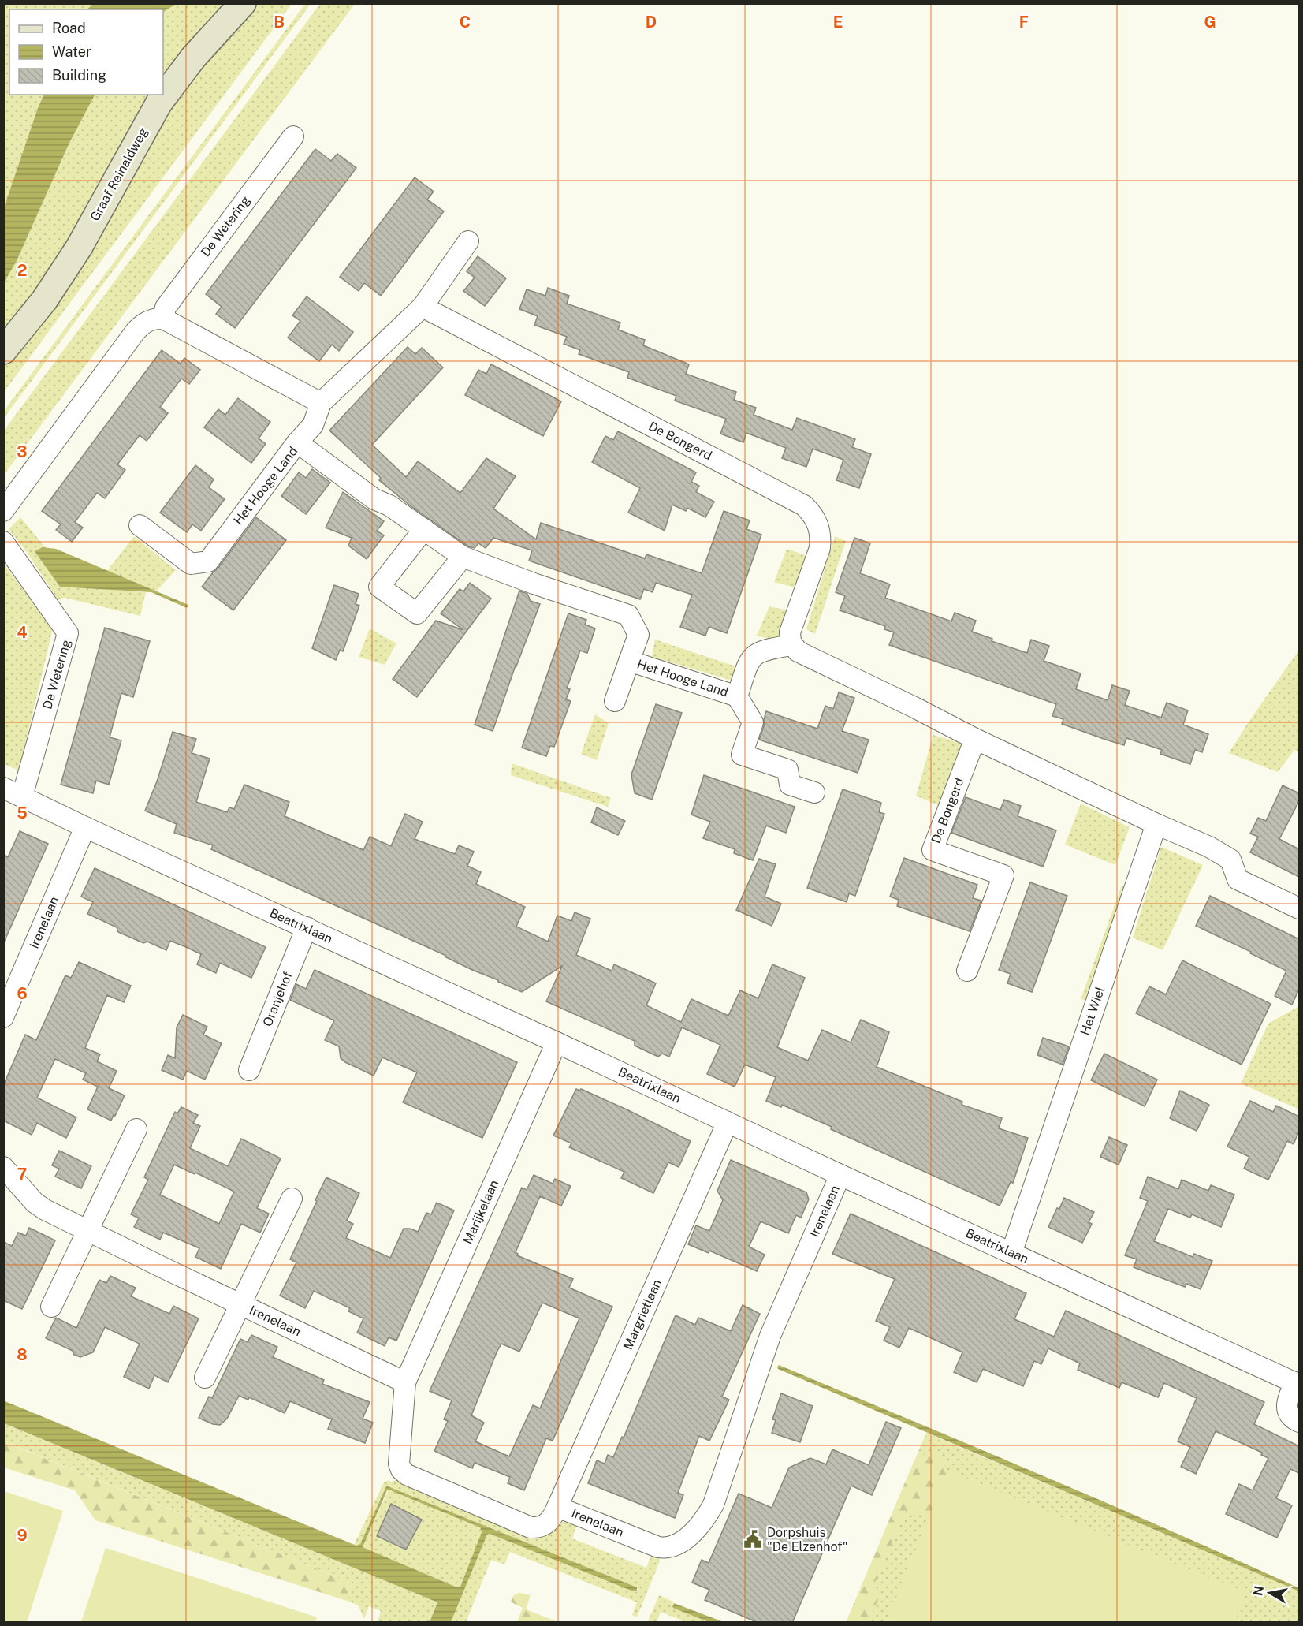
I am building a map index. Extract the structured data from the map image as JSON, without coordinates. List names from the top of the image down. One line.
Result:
{"streets":{"main road":["Graaf Reinaldweg"],"street":["De Wetering","De Bongerd","Het Hooge Land","Irenelaan","Beatrixlaan","Oranjehof","Het Wiel","Marijkelaan","Margrietlaan"]},"crossings":[["De Wetering","Beatrixlaan"],["Irenelaan","Beatrixlaan"],["Irenelaan","Marijkelaan"],["Irenelaan","Margrietlaan"],["Beatrixlaan","Oranjehof"],["Beatrixlaan","Het Wiel"],["Beatrixlaan","Marijkelaan"],["Beatrixlaan","Margrietlaan"]],"places":{"public building":["Dorpshuis \"De Elzenhof\""]},"legend":["Road","Water","Building"],"north":"left","grid":{"columns":["B","C","D","E","F","G"],"rows":["2","3","4","5","6","7","8","9"]}}
